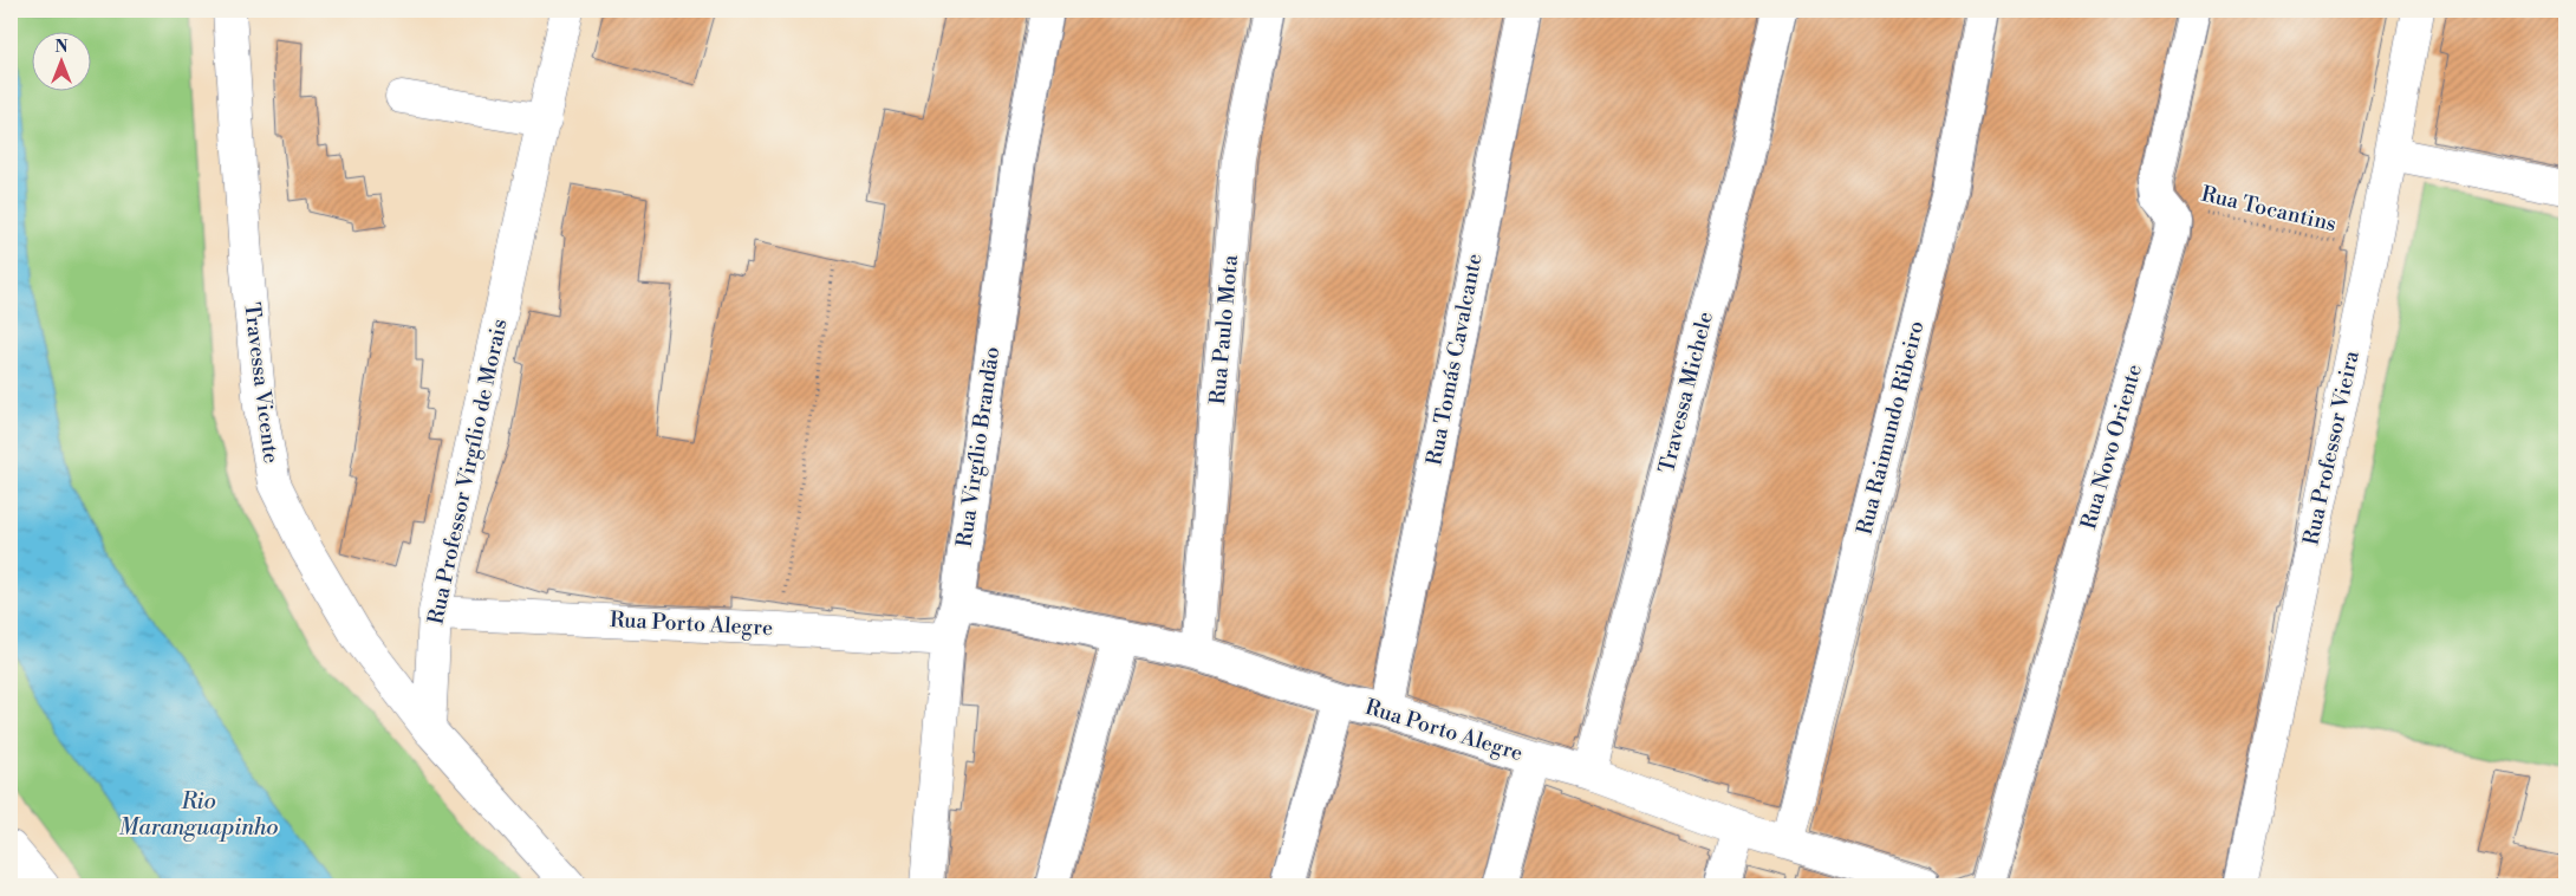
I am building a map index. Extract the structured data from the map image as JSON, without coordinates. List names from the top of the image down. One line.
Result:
{"streets":{"street":["Rua Paulo Mota","Rua Tomás Cavalcante","Travessa Vicente","Travessa Michele","Rua Raimundo Ribeiro","Rua Virgílio Brandão","Rua Novo Oriente","Rua Professor Vieira","Rua Professor Virgílio de Morais","Rua Porto Alegre"],"path":["Rua Tocantins"]},"crossings":[["Rua Tocantins","Rua Novo Oriente"],["Rua Tocantins","Rua Professor Vieira"],["Rua Paulo Mota","Rua Porto Alegre"],["Rua Tomás Cavalcante","Rua Porto Alegre"],["Travessa Vicente","Rua Professor Virgílio de Morais"],["Travessa Michele","Rua Porto Alegre"],["Rua Raimundo Ribeiro","Rua Porto Alegre"],["Rua Virgílio Brandão","Rua Porto Alegre"],["Rua Professor Virgílio de Morais","Rua Porto Alegre"]],"water":["Rio Maranguapinho"],"north":"top"}
